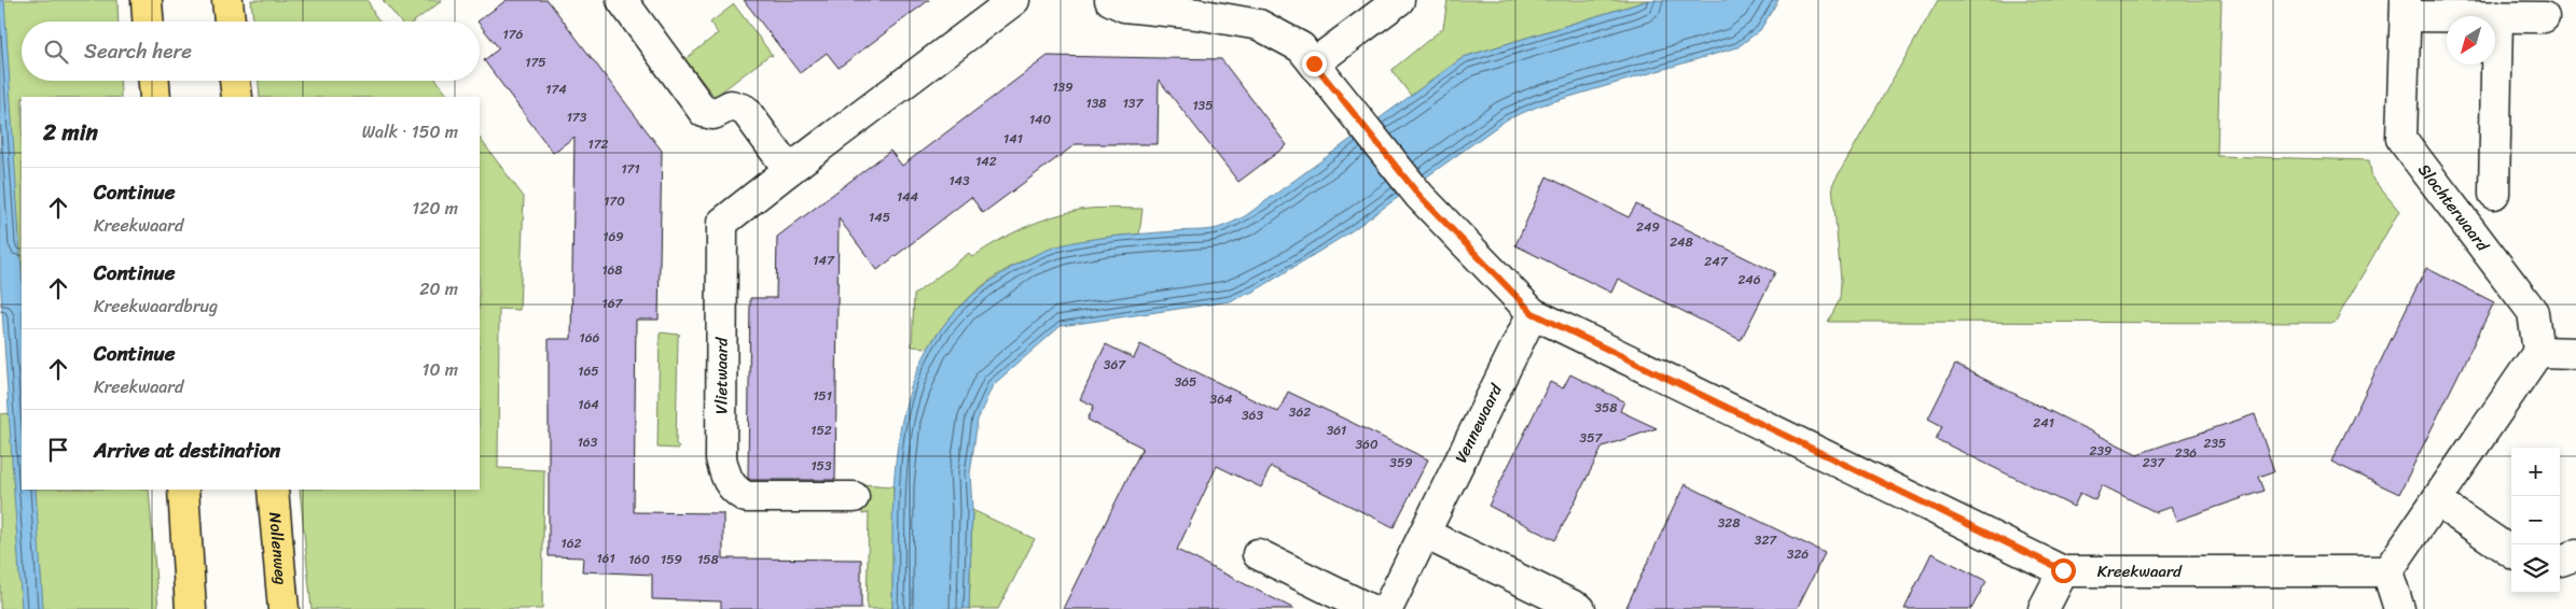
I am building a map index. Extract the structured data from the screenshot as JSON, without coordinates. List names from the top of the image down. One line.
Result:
{"streets":{"highway":["Nollenweg"],"street":["Slochterwaard","Vlietwaard","Vennewaard","Kreekwaard"]},"crossings":[["Vennewaard","Kreekwaard"]],"house_numbers":["176","175","139","174","138","137","135","173","140","141","172","142","171","143","144","170","145","249","169","248","147","247","168","246","167","166","367","165","365","151","364","164","358","362","363","241","152","361","357","163","235","360","239","236","359","237","153","328","327","162","326","161","160","159","158"],"north":"bottom left","page":{"search":"Search here","heading":["2 min","Walk · 150 m"],"list":[["Continue","Kreekwaard","120 m"],["Continue","Kreekwaardbrug","20 m"],["Continue","Kreekwaard","10 m"],"Arrive at destination"],"map_buttons":["+","−"]}}
